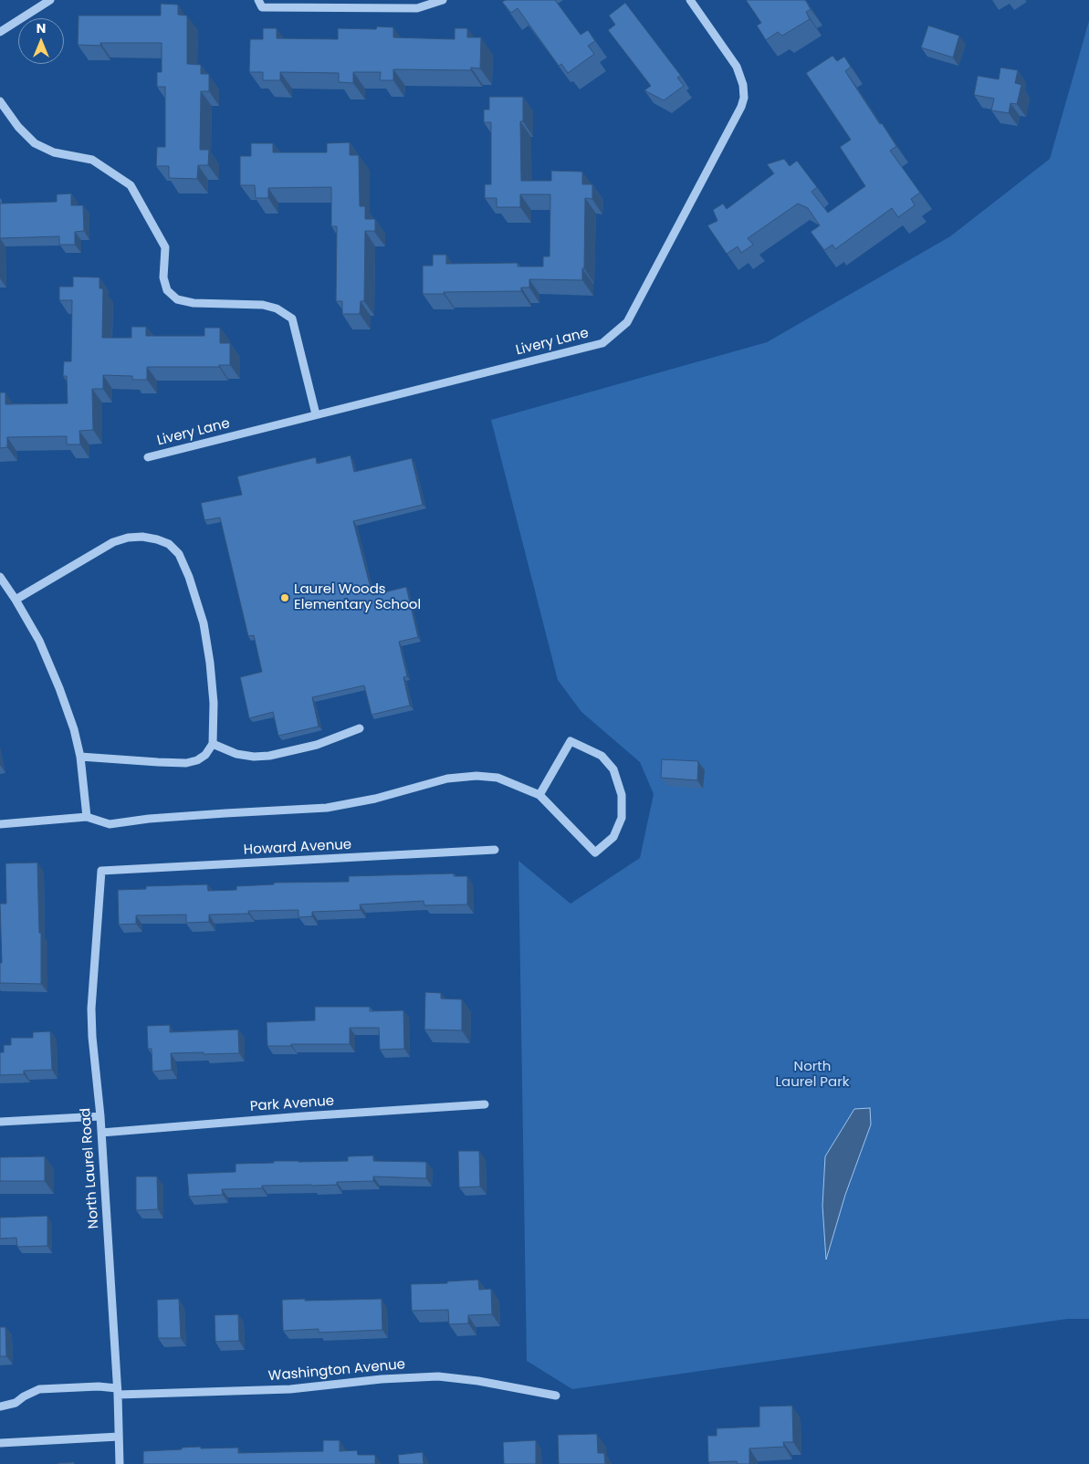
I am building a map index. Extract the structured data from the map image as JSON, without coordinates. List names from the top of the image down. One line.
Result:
{"streets":{"street":["Livery Lane","Howard Avenue","Park Avenue","North Laurel Road","Washington Avenue"]},"crossings":[["Howard Avenue","North Laurel Road"],["Park Avenue","North Laurel Road"],["North Laurel Road","Washington Avenue"]],"parks":["North Laurel Park"],"places":["Laurel Woods Elementary School"],"north":"top"}
